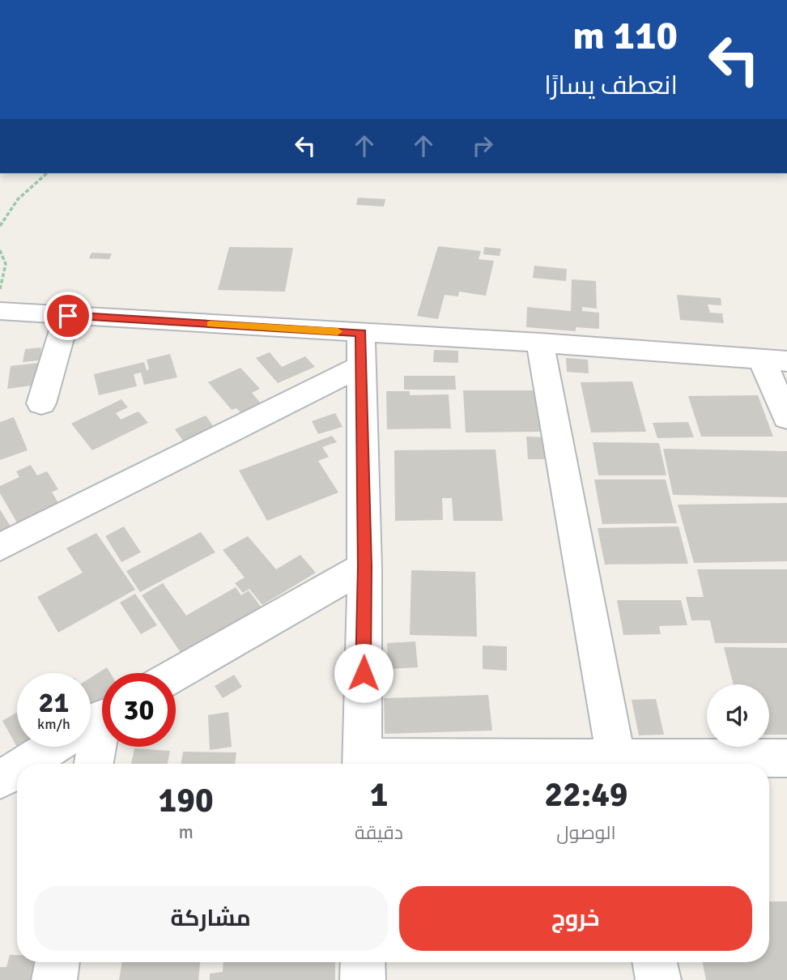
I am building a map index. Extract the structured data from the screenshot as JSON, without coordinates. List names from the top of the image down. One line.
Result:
{"page":{"turn":["110 m","انعطف يسارًا"],"speed":"21 km/h","limit":"30","eta":["22:49","الوصول","1","دقيقة","190","m"],"buttons":["خروج","مشاركة"]}}
